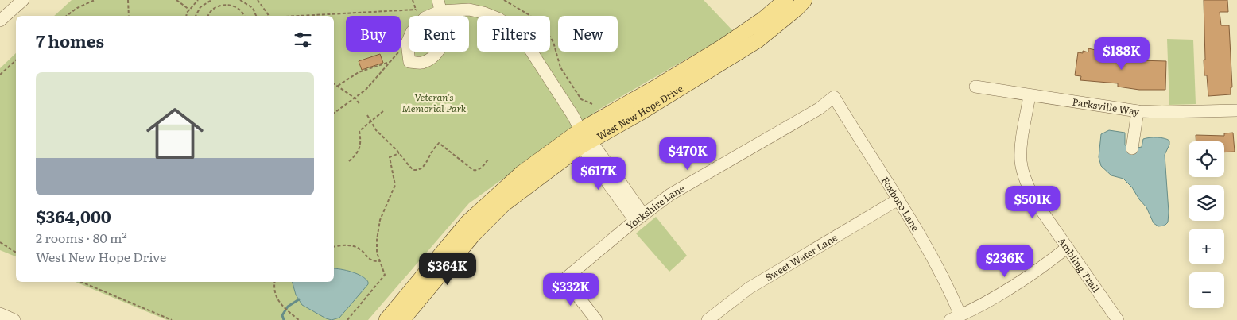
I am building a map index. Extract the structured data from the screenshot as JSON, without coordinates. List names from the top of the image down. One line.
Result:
{"streets":{"main road":["West New Hope Drive"],"street":["Parksville Way","Foxboro Lane","Yorkshire Lane","Sweet Water Lane","Ambling Trail"]},"crossings":[["Parksville Way","Ambling Trail"],["Foxboro Lane","Yorkshire Lane"],["Foxboro Lane","Sweet Water Lane"]],"parks":["Veteran's Memorial Park"],"page":{"chip":["Buy","Rent","Filters","New"],"heading":"7 homes","price":["$188K","$470K","$617K","$501K","$236K","$364K","$332K"],"list":[{"name":"$364,000","note":"2 rooms · 80 m² · West New Hope Drive"}],"map_buttons":["+","−"]}}
